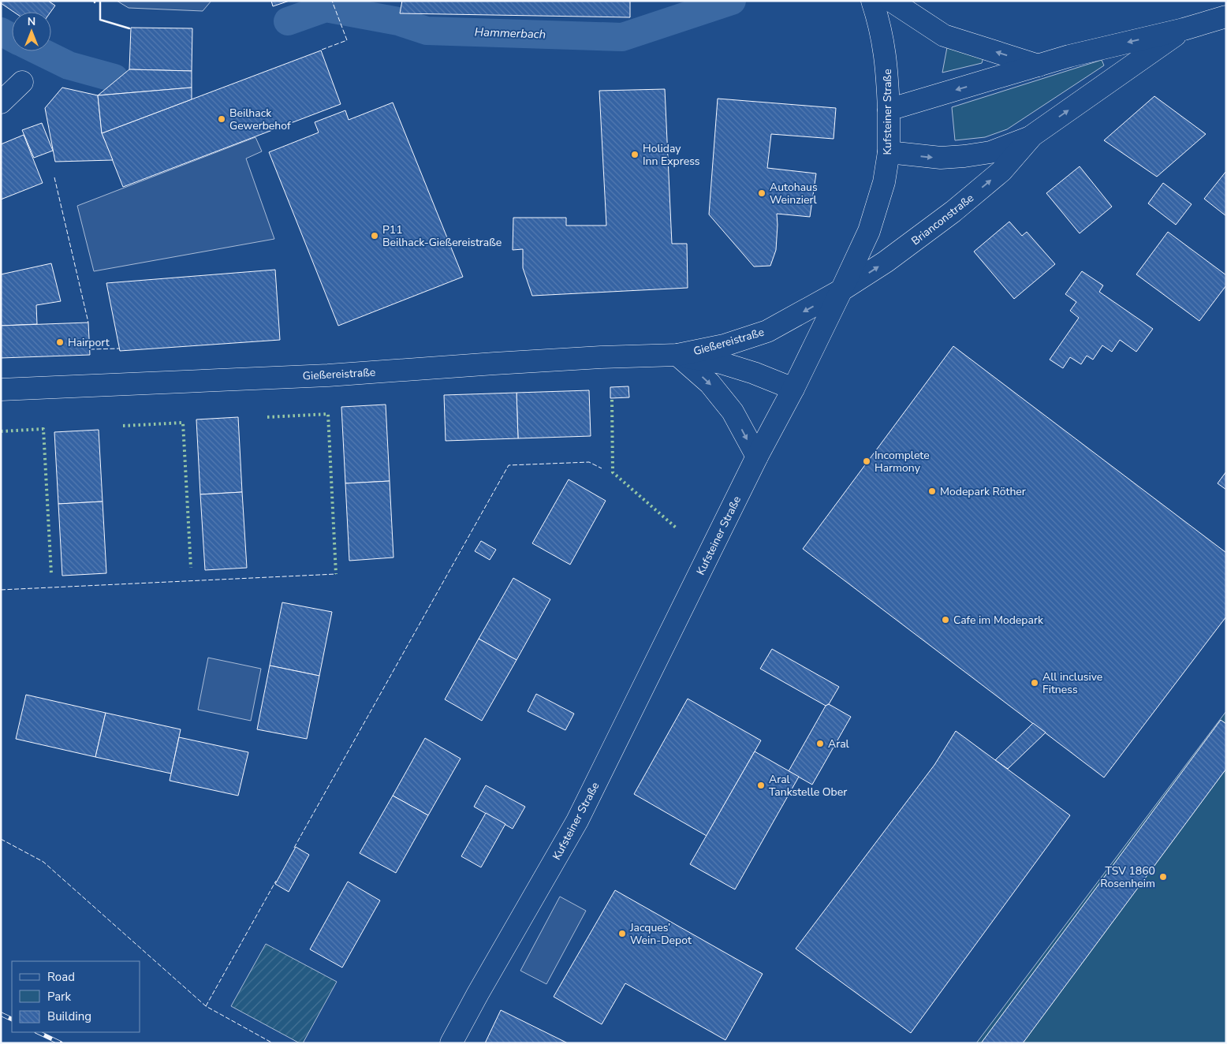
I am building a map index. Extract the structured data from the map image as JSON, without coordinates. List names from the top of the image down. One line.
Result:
{"streets":{"main road":["Kufsteiner Straße","Brianconstraße","Gießereistraße"]},"crossings":[["Kufsteiner Straße","Brianconstraße"],["Kufsteiner Straße","Gießereistraße"],["Brianconstraße","Gießereistraße"]],"water":["Hammerbach"],"places":["Beilhack Gewerbehof","Holiday Inn Express","Autohaus Weinzierl","P11 Beilhack-Gießereistraße","Hairport","Incomplete Harmony","Modepark Röther","Cafe im Modepark","All inclusive Fitness","Aral","Aral Tankstelle Ober","TSV 1860 Rosenheim","Jacques’ Wein-Depot"],"legend":["Road","Park","Building"],"north":"top"}
